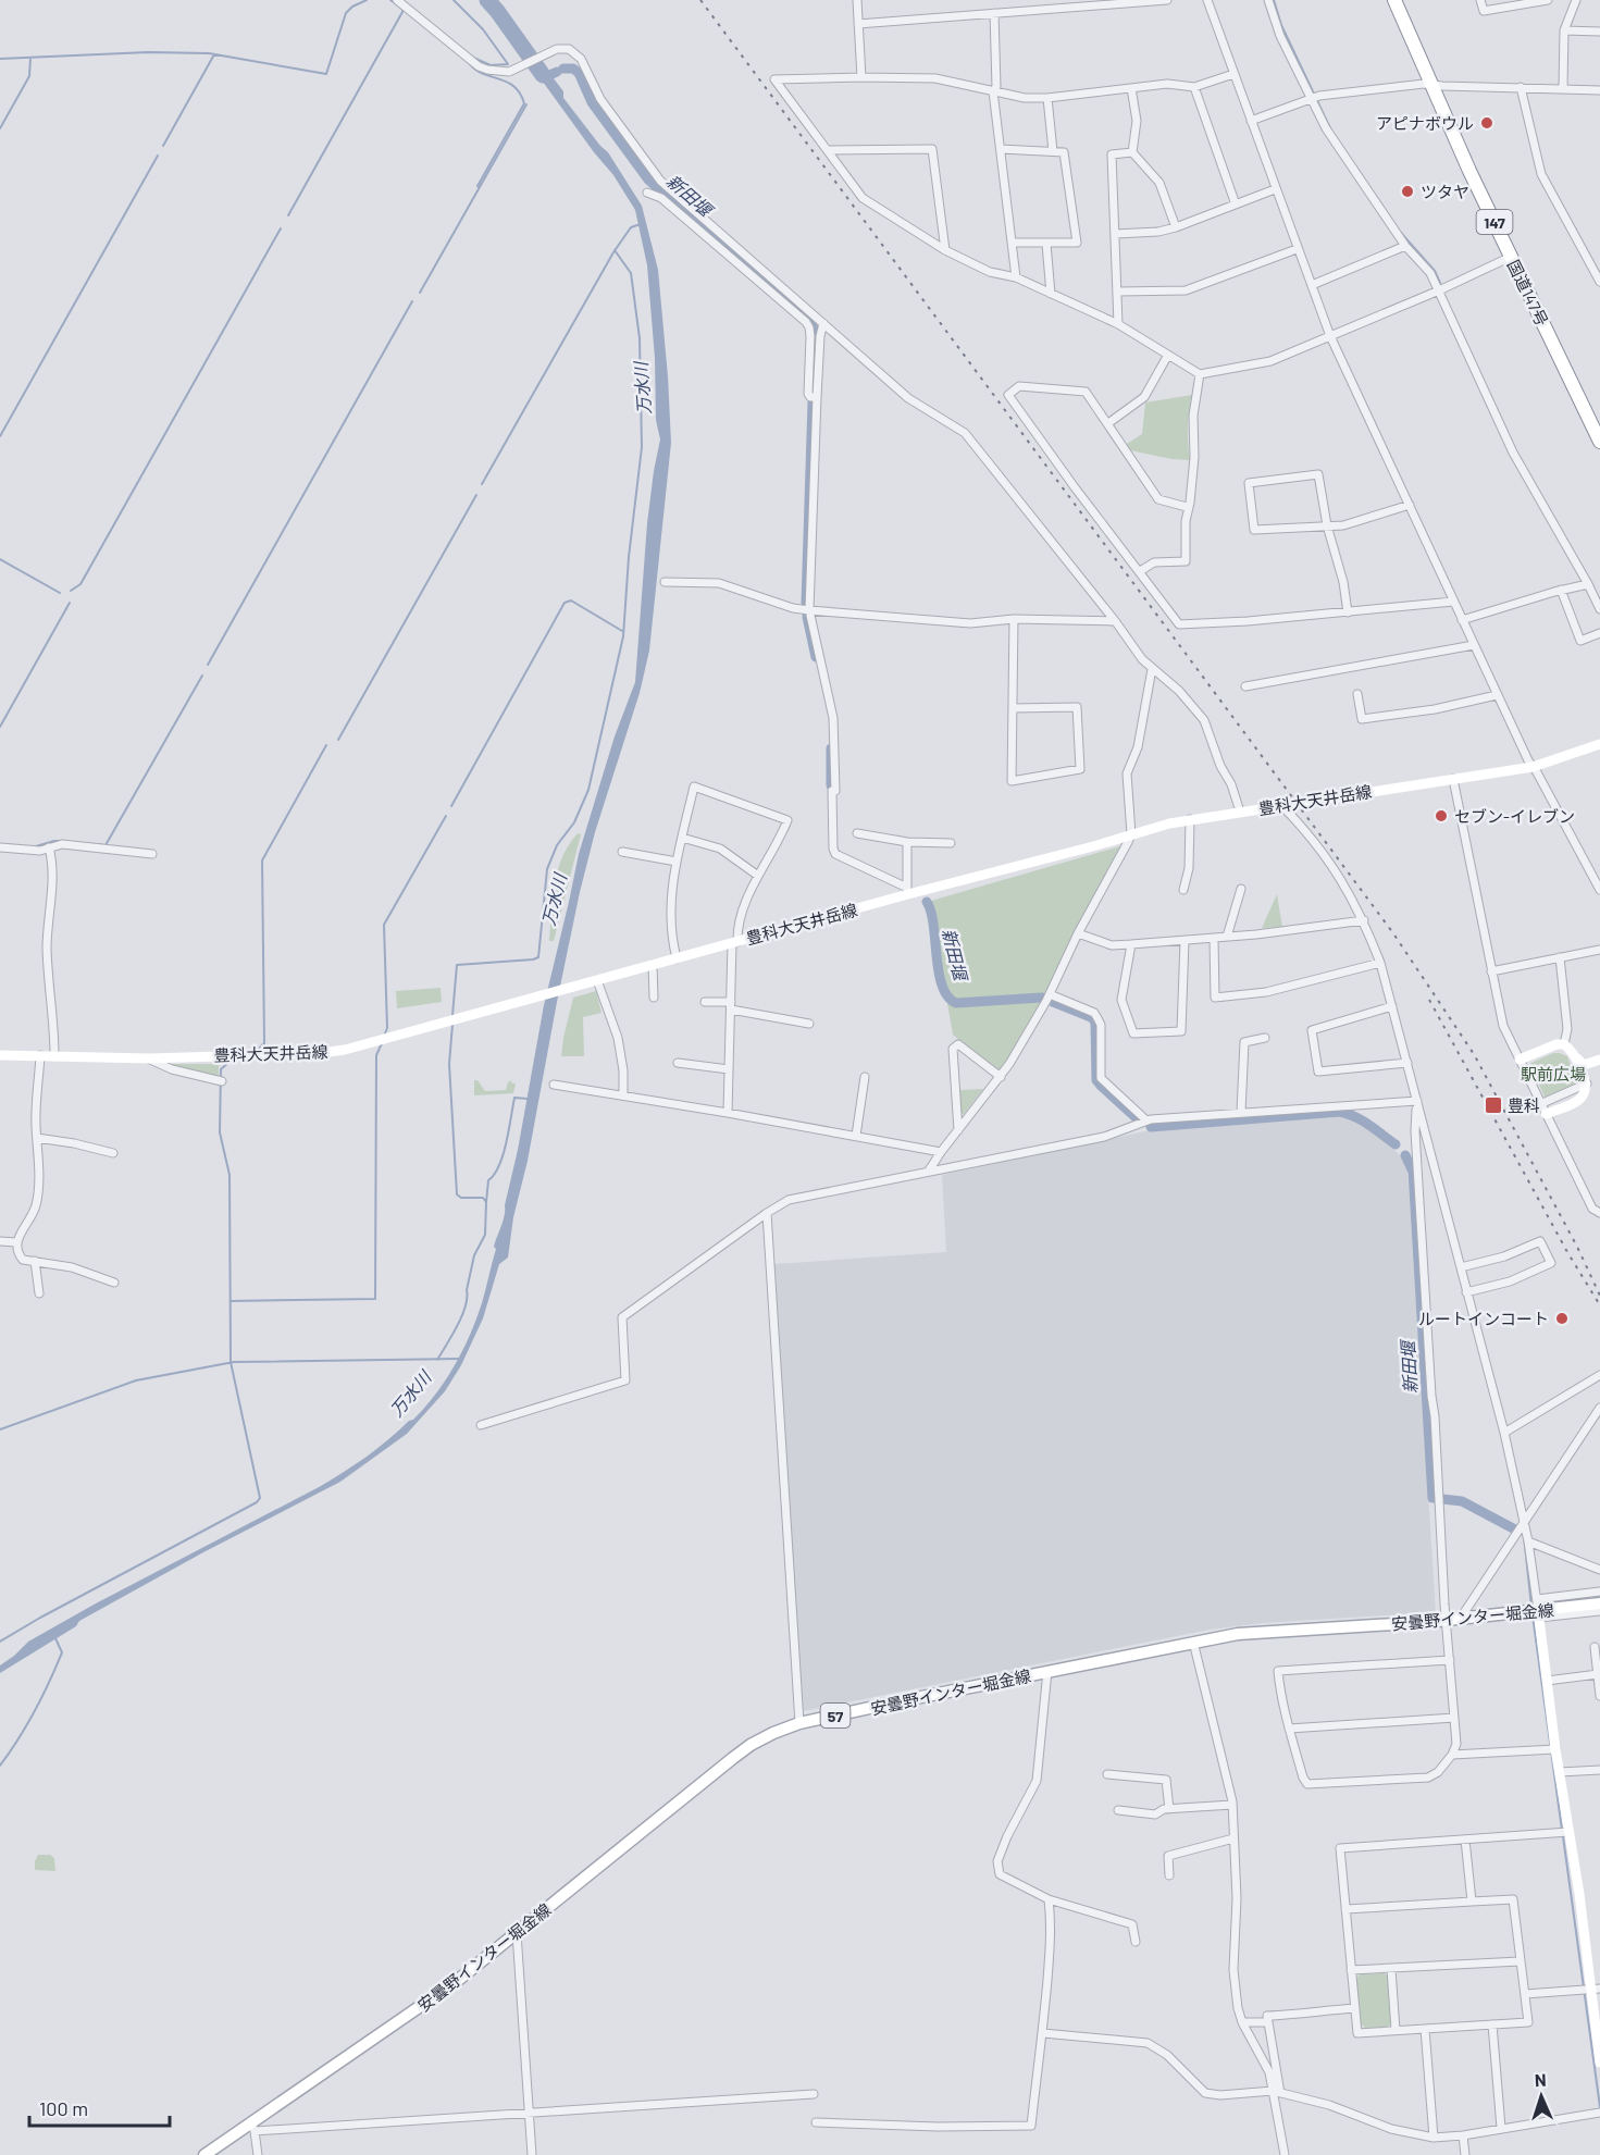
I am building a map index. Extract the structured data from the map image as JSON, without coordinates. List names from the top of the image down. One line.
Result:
{"streets":{"highway":["147","国道147号"],"main road":["豊科大天井岳線","安曇野インター堀金線","57"]},"water":["新田堰","万水川"],"parks":["駅前広場"],"places":{"other":["アピナボウル","ツタヤ","セブン-イレブン","ルートインコート"],"transit":["豊科"]},"scale_bar":"100 m","north":"top"}
